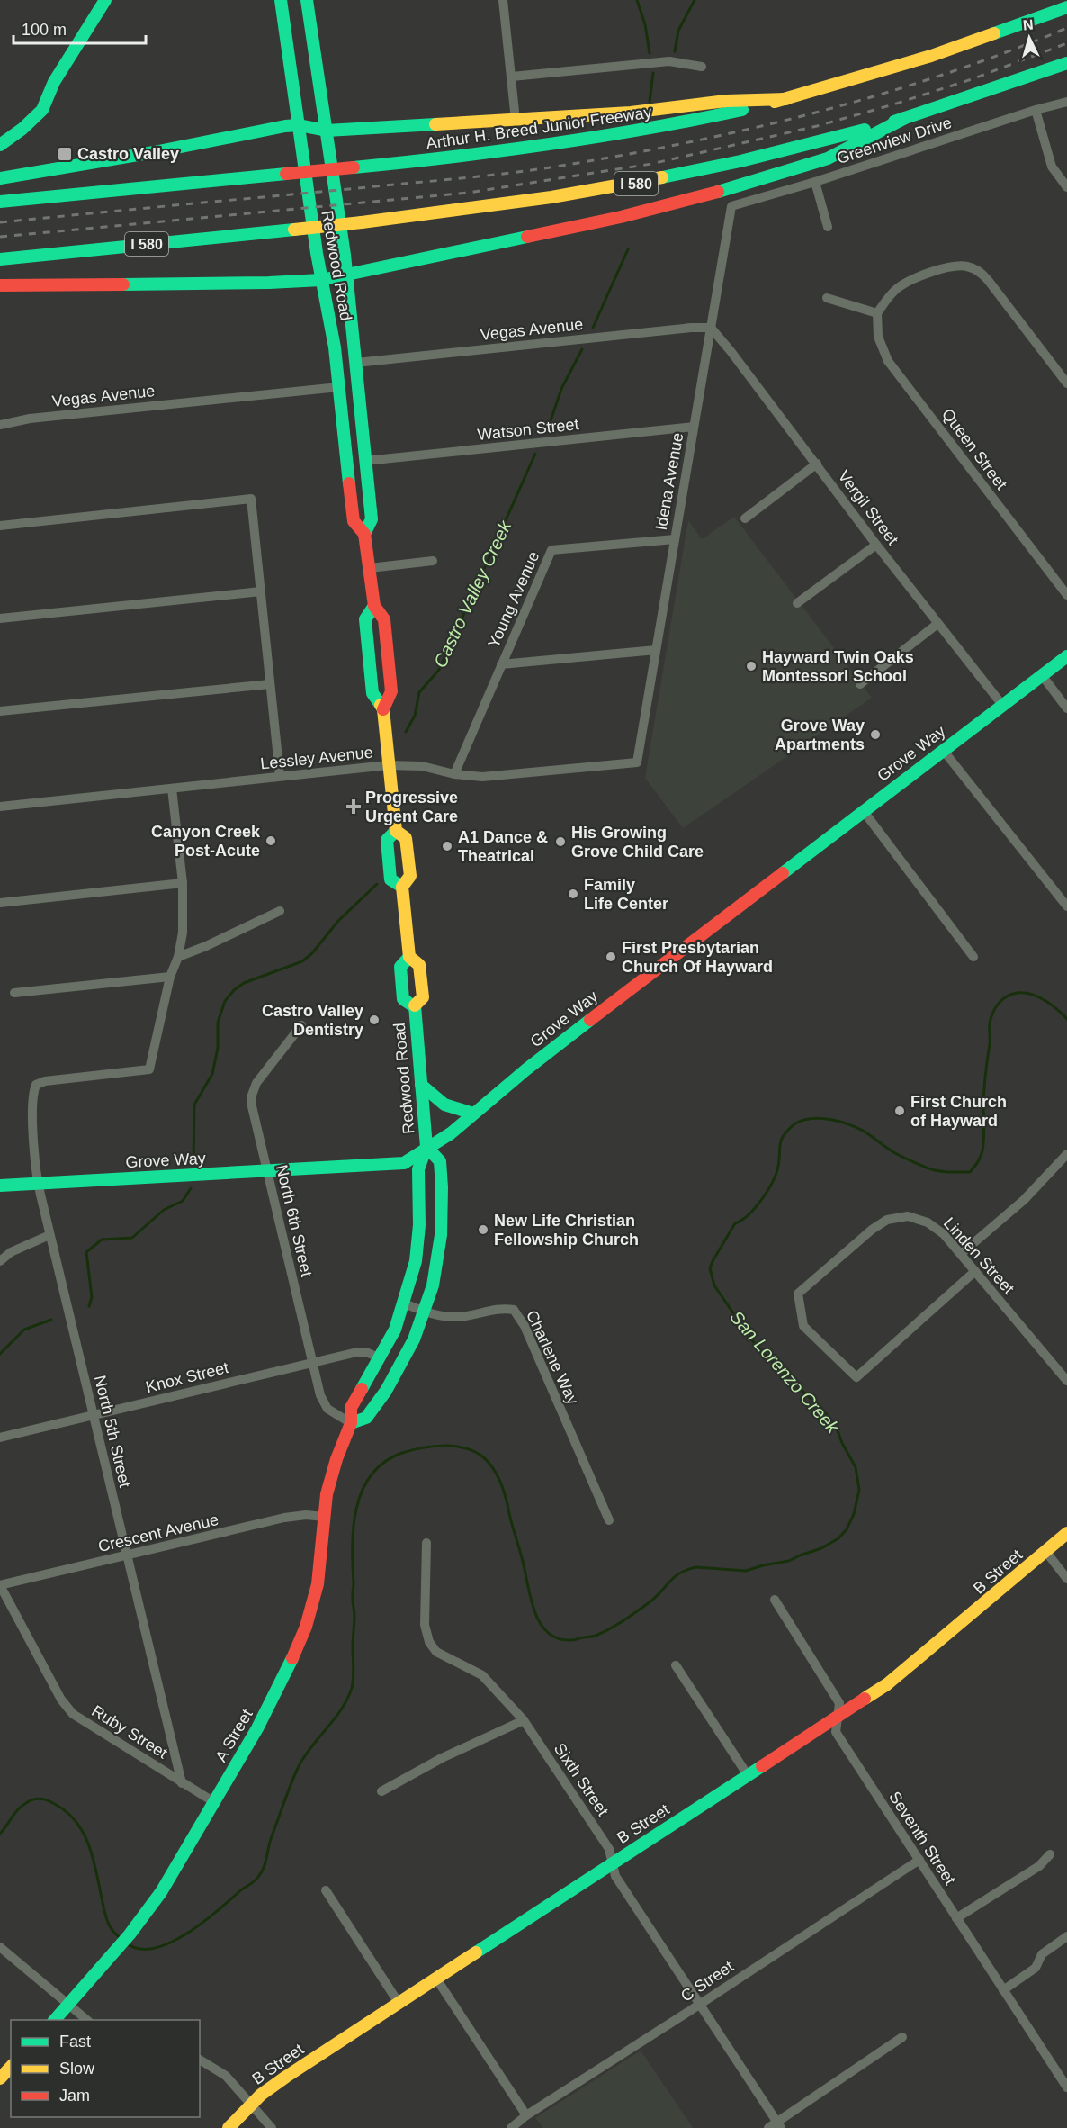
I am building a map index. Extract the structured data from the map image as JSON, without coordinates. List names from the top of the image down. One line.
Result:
{"streets":{"main road":["Arthur H. Breed Junior Freeway","I 580","Redwood Road","Grove Way","B Street","A Street"],"street":["Greenview Drive","Vegas Avenue","Watson Street","Queen Street","Idena Avenue","Vergil Street","Young Avenue","Lessley Avenue","North 6th Street","Linden Street","Charlene Way","Knox Street","North 5th Street","Crescent Avenue","Ruby Street","Sixth Street","Seventh Street","C Street"]},"crossings":[["Greenview Drive","Idena Avenue"],["Redwood Road","Vegas Avenue"],["Redwood Road","Watson Street"],["Redwood Road","Grove Way"],["Redwood Road","Lessley Avenue"],["Redwood Road","Charlene Way"],["Redwood Road","A Street"],["Vegas Avenue","Idena Avenue"],["Vegas Avenue","Vergil Street"],["Watson Street","Idena Avenue"],["Idena Avenue","Vergil Street"],["Idena Avenue","Young Avenue"],["Idena Avenue","Lessley Avenue"],["Vergil Street","Grove Way"],["Young Avenue","Lessley Avenue"],["Grove Way","North 6th Street"],["Grove Way","North 5th Street"],["North 6th Street","Knox Street"],["North 6th Street","A Street"],["Charlene Way","A Street"],["Knox Street","North 5th Street"],["Knox Street","A Street"],["North 5th Street","Crescent Avenue"],["North 5th Street","Ruby Street"],["Crescent Avenue","Ruby Street"],["Crescent Avenue","A Street"],["B Street","Sixth Street"],["B Street","Seventh Street"],["Ruby Street","A Street"],["Sixth Street","C Street"],["Seventh Street","C Street"]],"water":["Castro Valley Creek","San Lorenzo Creek"],"places":{"transit":["Castro Valley"],"other":["Hayward Twin Oaks Montessori School","Grove Way Apartments","Canyon Creek Post-Acute","His Growing Grove Child Care","A1 Dance & Theatrical","Family Life Center","First Presbytarian Church Of Hayward","Castro Valley Dentistry","First Church of Hayward","New Life Christian Fellowship Church"],"health":["Progressive Urgent Care"]},"legend":["Fast","Slow","Jam"],"scale_bar":"100 m","north":"top"}
